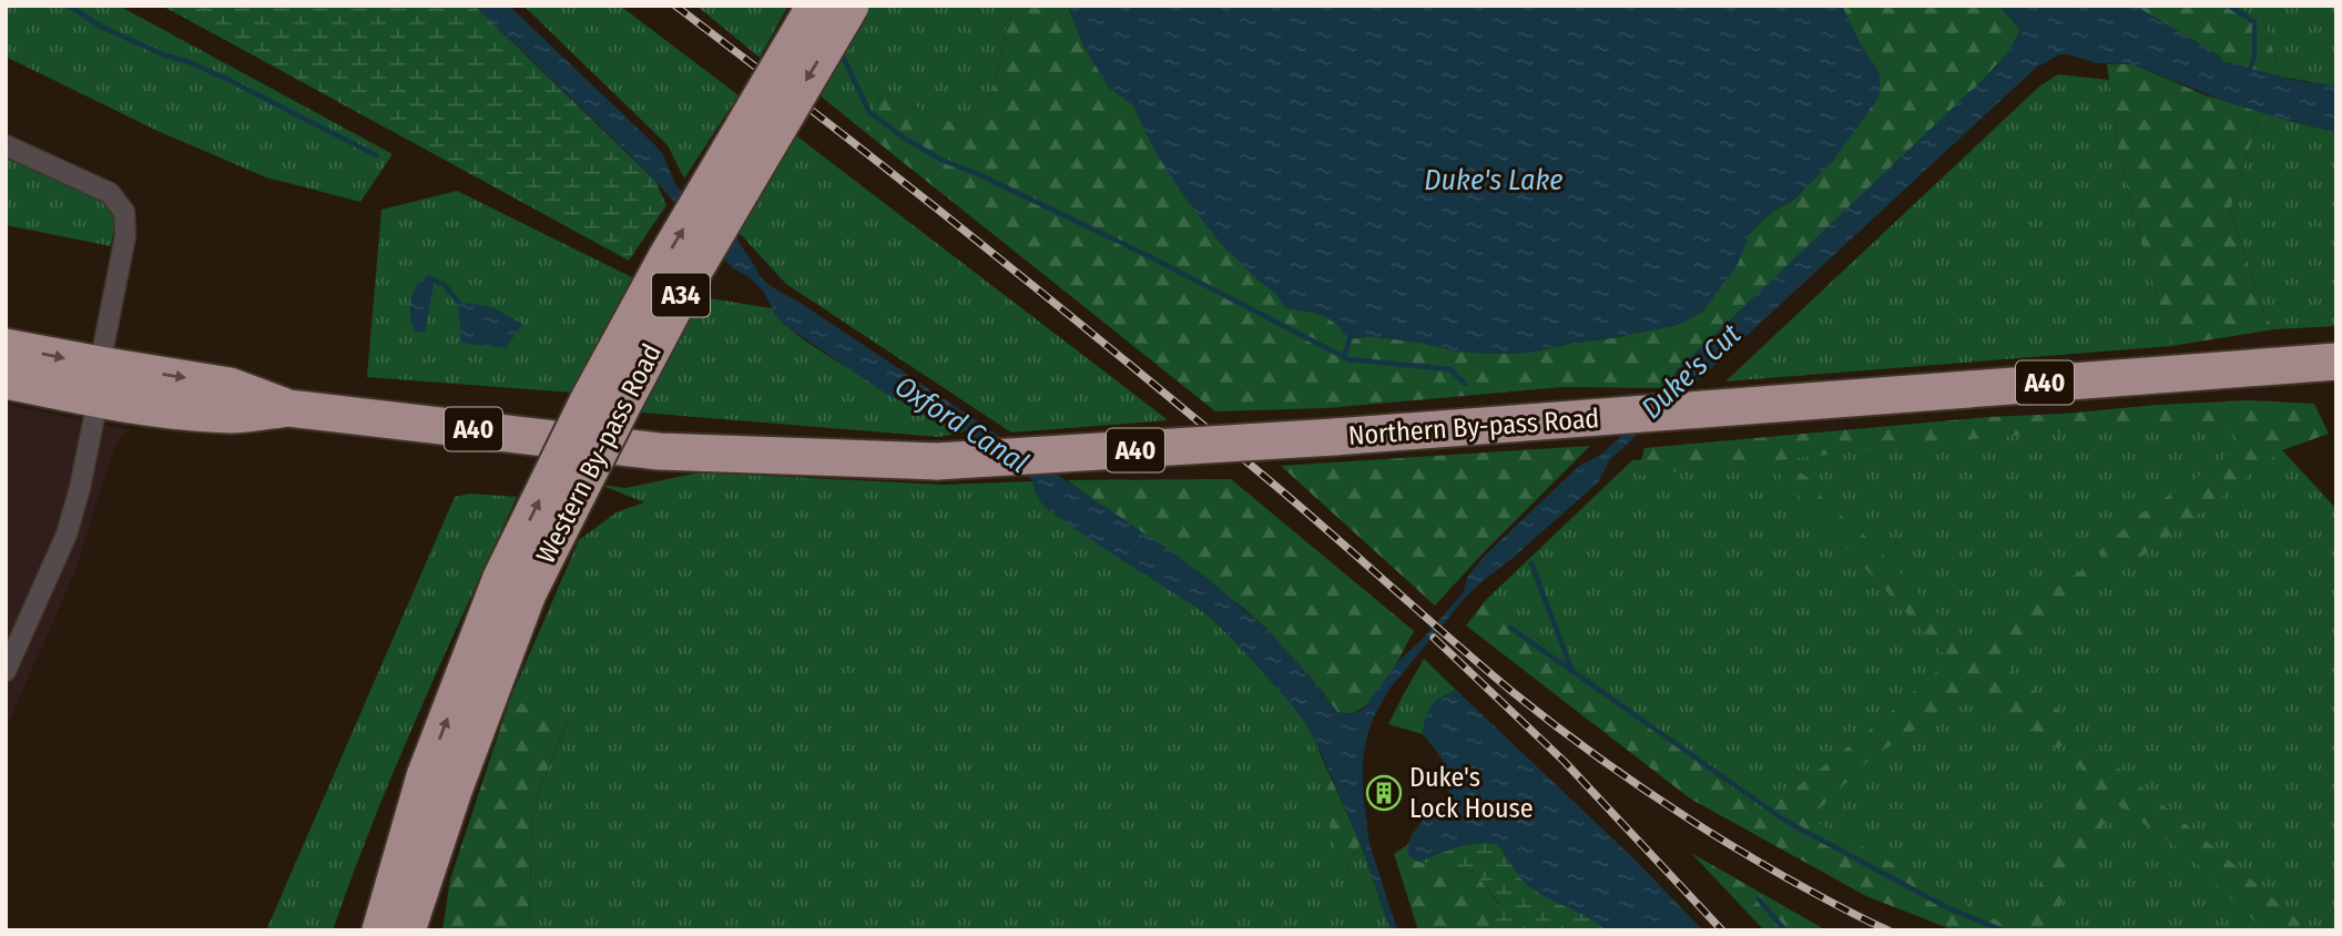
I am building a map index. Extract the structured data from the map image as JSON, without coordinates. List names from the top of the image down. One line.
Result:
{"streets":{"highway":["A34","A40","Northern By-pass Road","Western By-pass Road"]},"crossings":[["A40","Northern By-pass Road"]],"water":["Duke's Lake","Duke's Cut","Oxford Canal"],"places":{"building":["Duke's Lock House"]}}
